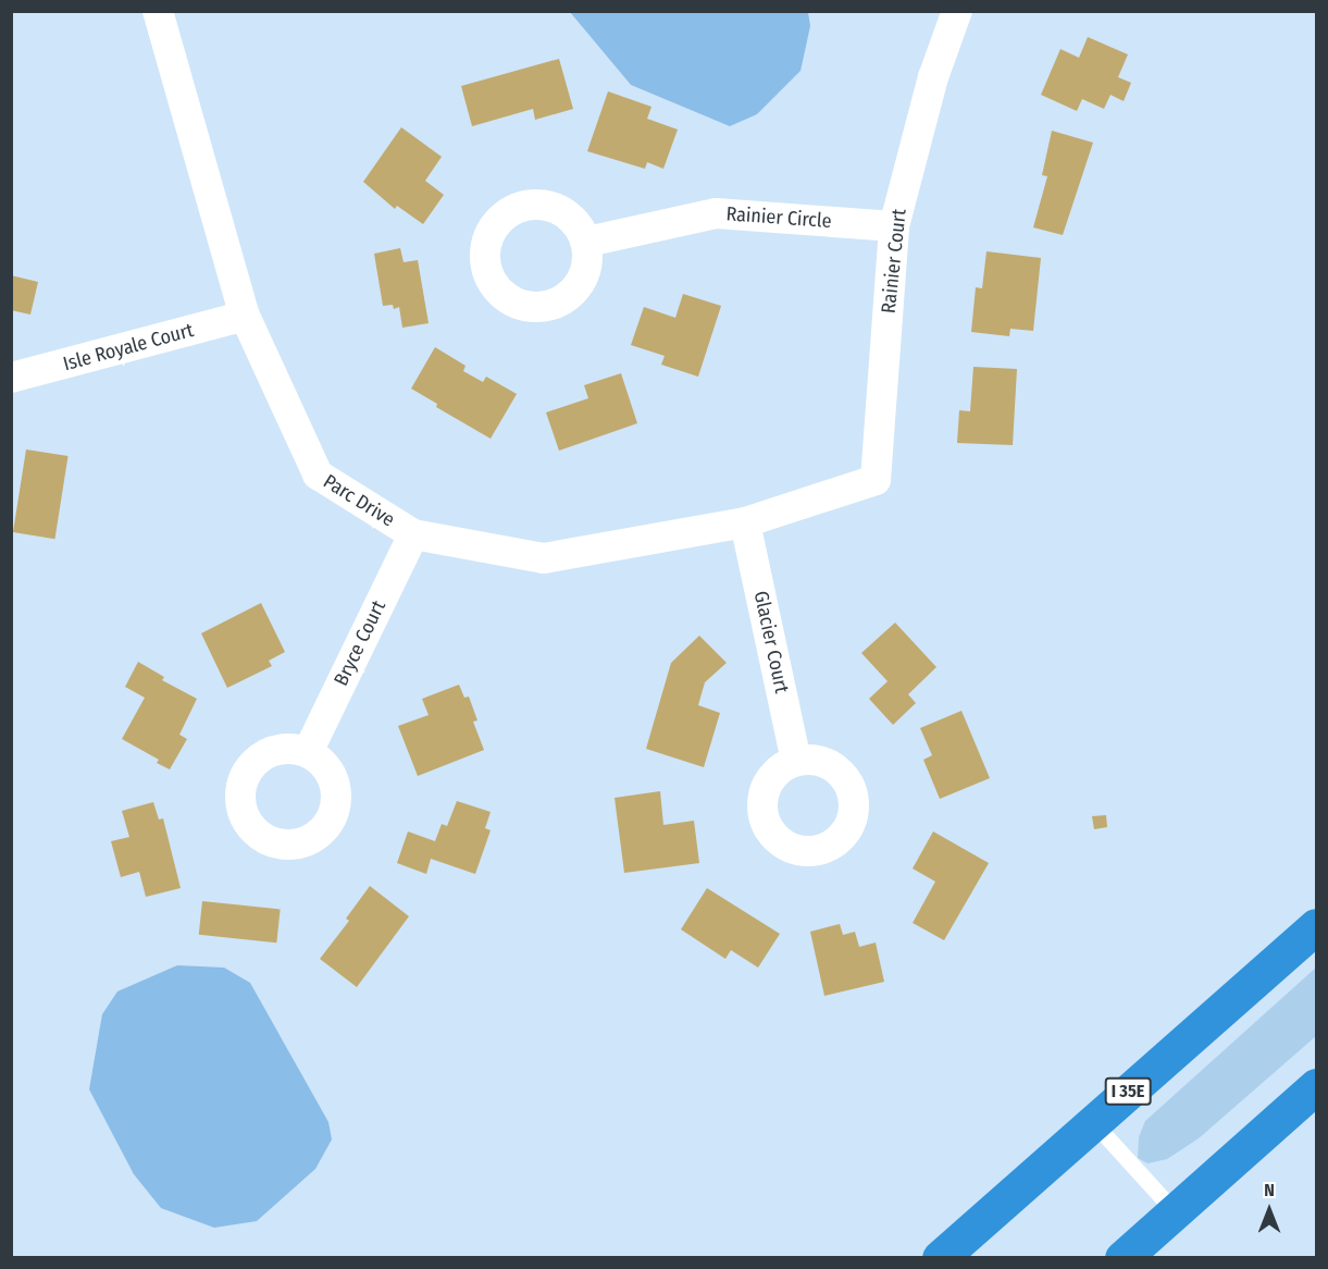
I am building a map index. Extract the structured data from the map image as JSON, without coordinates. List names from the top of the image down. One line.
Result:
{"streets":{"highway":["I 35E"],"street":["Rainier Circle","Rainier Court","Isle Royale Court","Parc Drive","Glacier Court","Bryce Court"]},"crossings":[["Rainier Circle","Rainier Court"],["Rainier Court","Parc Drive"],["Isle Royale Court","Parc Drive"],["Parc Drive","Glacier Court"],["Parc Drive","Bryce Court"]],"north":"top"}
